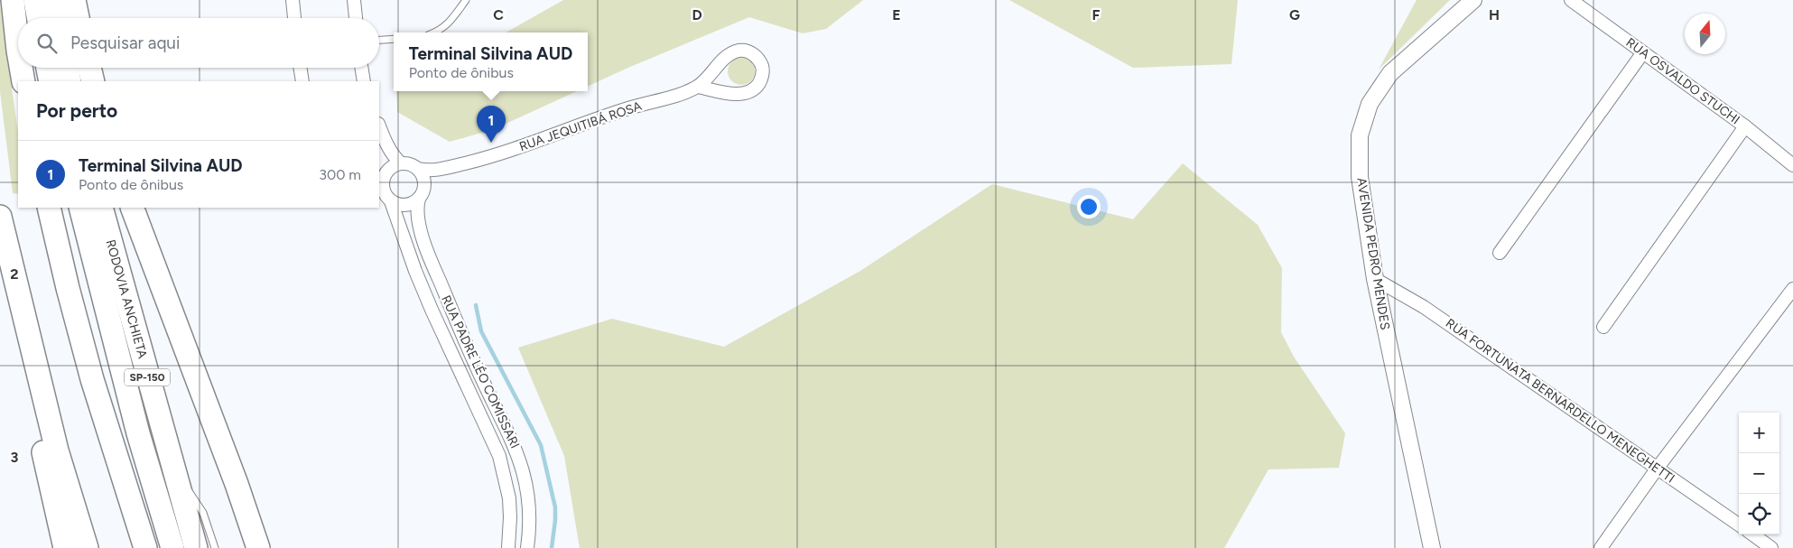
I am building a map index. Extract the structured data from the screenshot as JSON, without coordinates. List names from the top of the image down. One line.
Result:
{"streets":{"highway":["RODOVIA ANCHIETA","SP-150"],"street":["RUA OSVALDO STUCHI","RUA JEQUITIBÁ ROSA","AVENIDA PEDRO MENDES","RUA PADRE LÉO COMISSARI","RUA FORTUNATA BERNARDELLO MENEGHETTI"]},"crossings":[["RUA JEQUITIBÁ ROSA","RUA PADRE LÉO COMISSARI"],["AVENIDA PEDRO MENDES","RUA FORTUNATA BERNARDELLO MENEGHETTI"]],"north":"top","page":{"search":"Pesquisar aqui","popup":["Terminal Silvina AUD","Ponto de ônibus"],"heading":"Por perto","pins":"1","list":[{"mark":"1","name":"Terminal Silvina AUD","note":"Ponto de ônibus","value":"300 m"}],"map_buttons":["+","−"]},"grid":{"columns":["C","D","E","F","G","H"],"rows":["2","3"]}}
